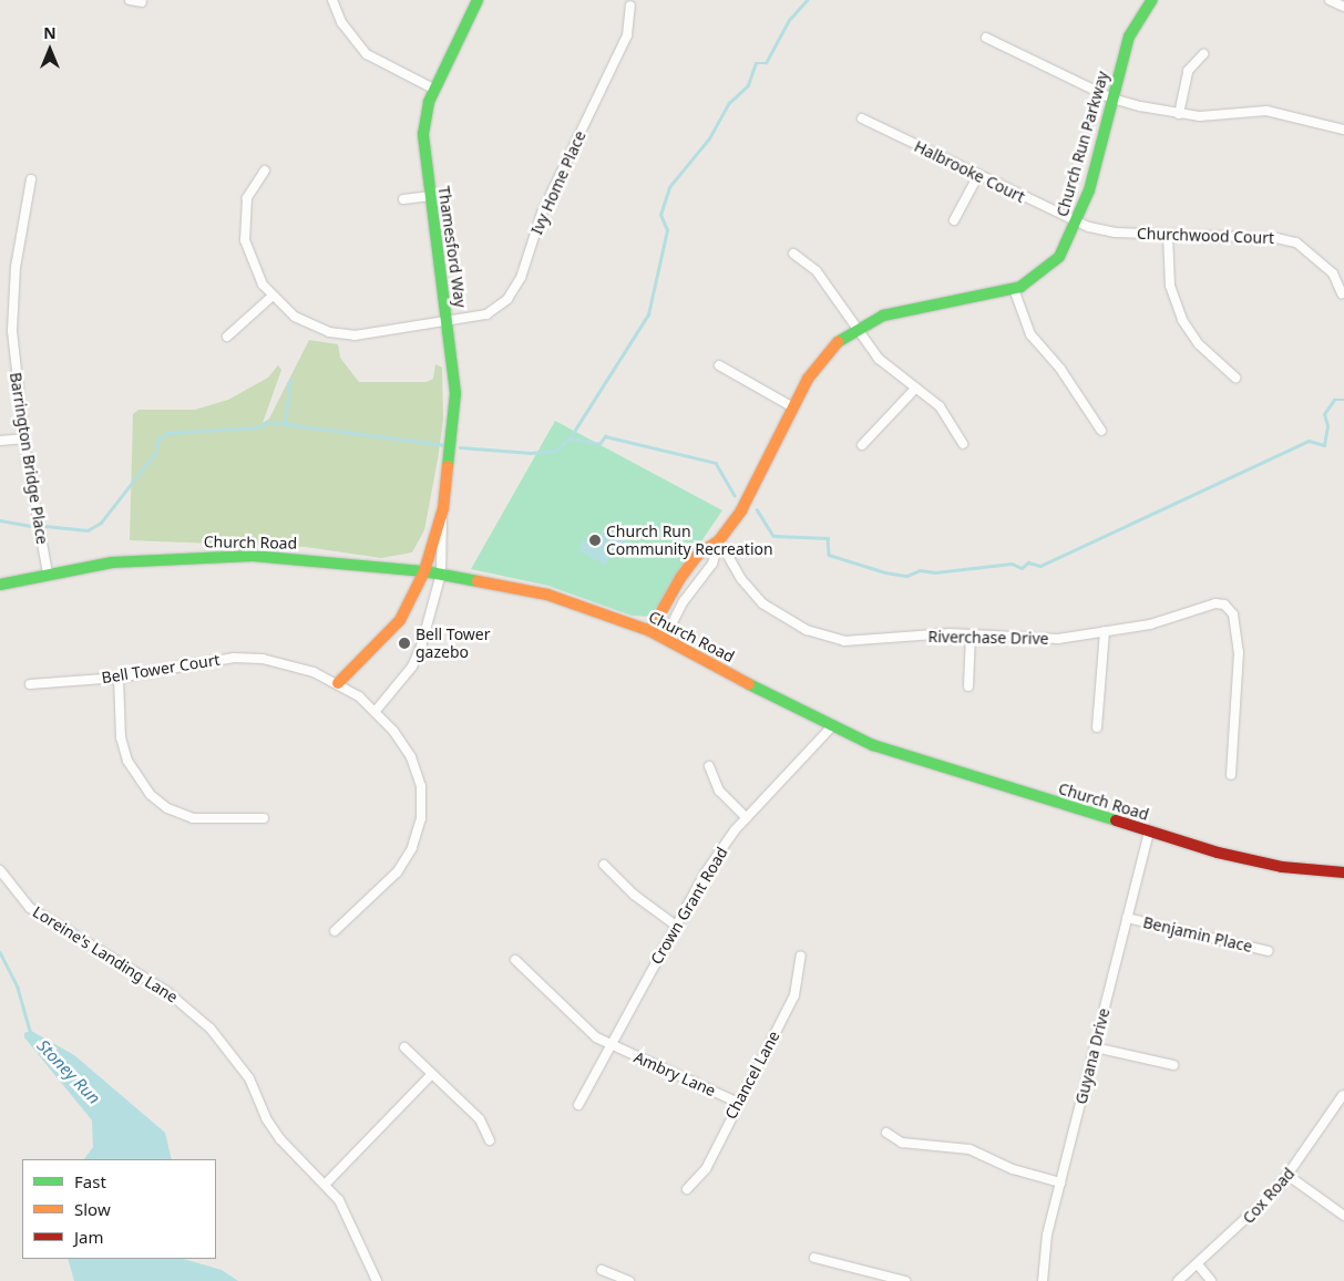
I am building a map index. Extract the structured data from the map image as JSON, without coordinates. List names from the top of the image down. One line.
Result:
{"streets":{"street":["Church Run Parkway","Halbrooke Court","Ivy Home Place","Churchwood Court","Thamesford Way","Barrington Bridge Place","Church Road","Riverchase Drive","Bell Tower Court","Crown Grant Road","Benjamin Place","Loreine's Landing Lane","Guyana Drive","Ambry Lane","Chancel Lane","Cox Road"]},"crossings":[["Church Run Parkway","Halbrooke Court"],["Church Run Parkway","Churchwood Court"],["Church Run Parkway","Church Road"],["Church Run Parkway","Riverchase Drive"],["Halbrooke Court","Churchwood Court"],["Ivy Home Place","Thamesford Way"],["Thamesford Way","Church Road"],["Thamesford Way","Bell Tower Court"],["Barrington Bridge Place","Church Road"],["Church Road","Crown Grant Road"],["Church Road","Guyana Drive"],["Crown Grant Road","Ambry Lane"],["Benjamin Place","Guyana Drive"],["Ambry Lane","Chancel Lane"]],"water":["Stoney Run"],"places":["Church Run Community Recreation","Bell Tower gazebo"],"legend":["Fast","Slow","Jam"],"north":"top"}
